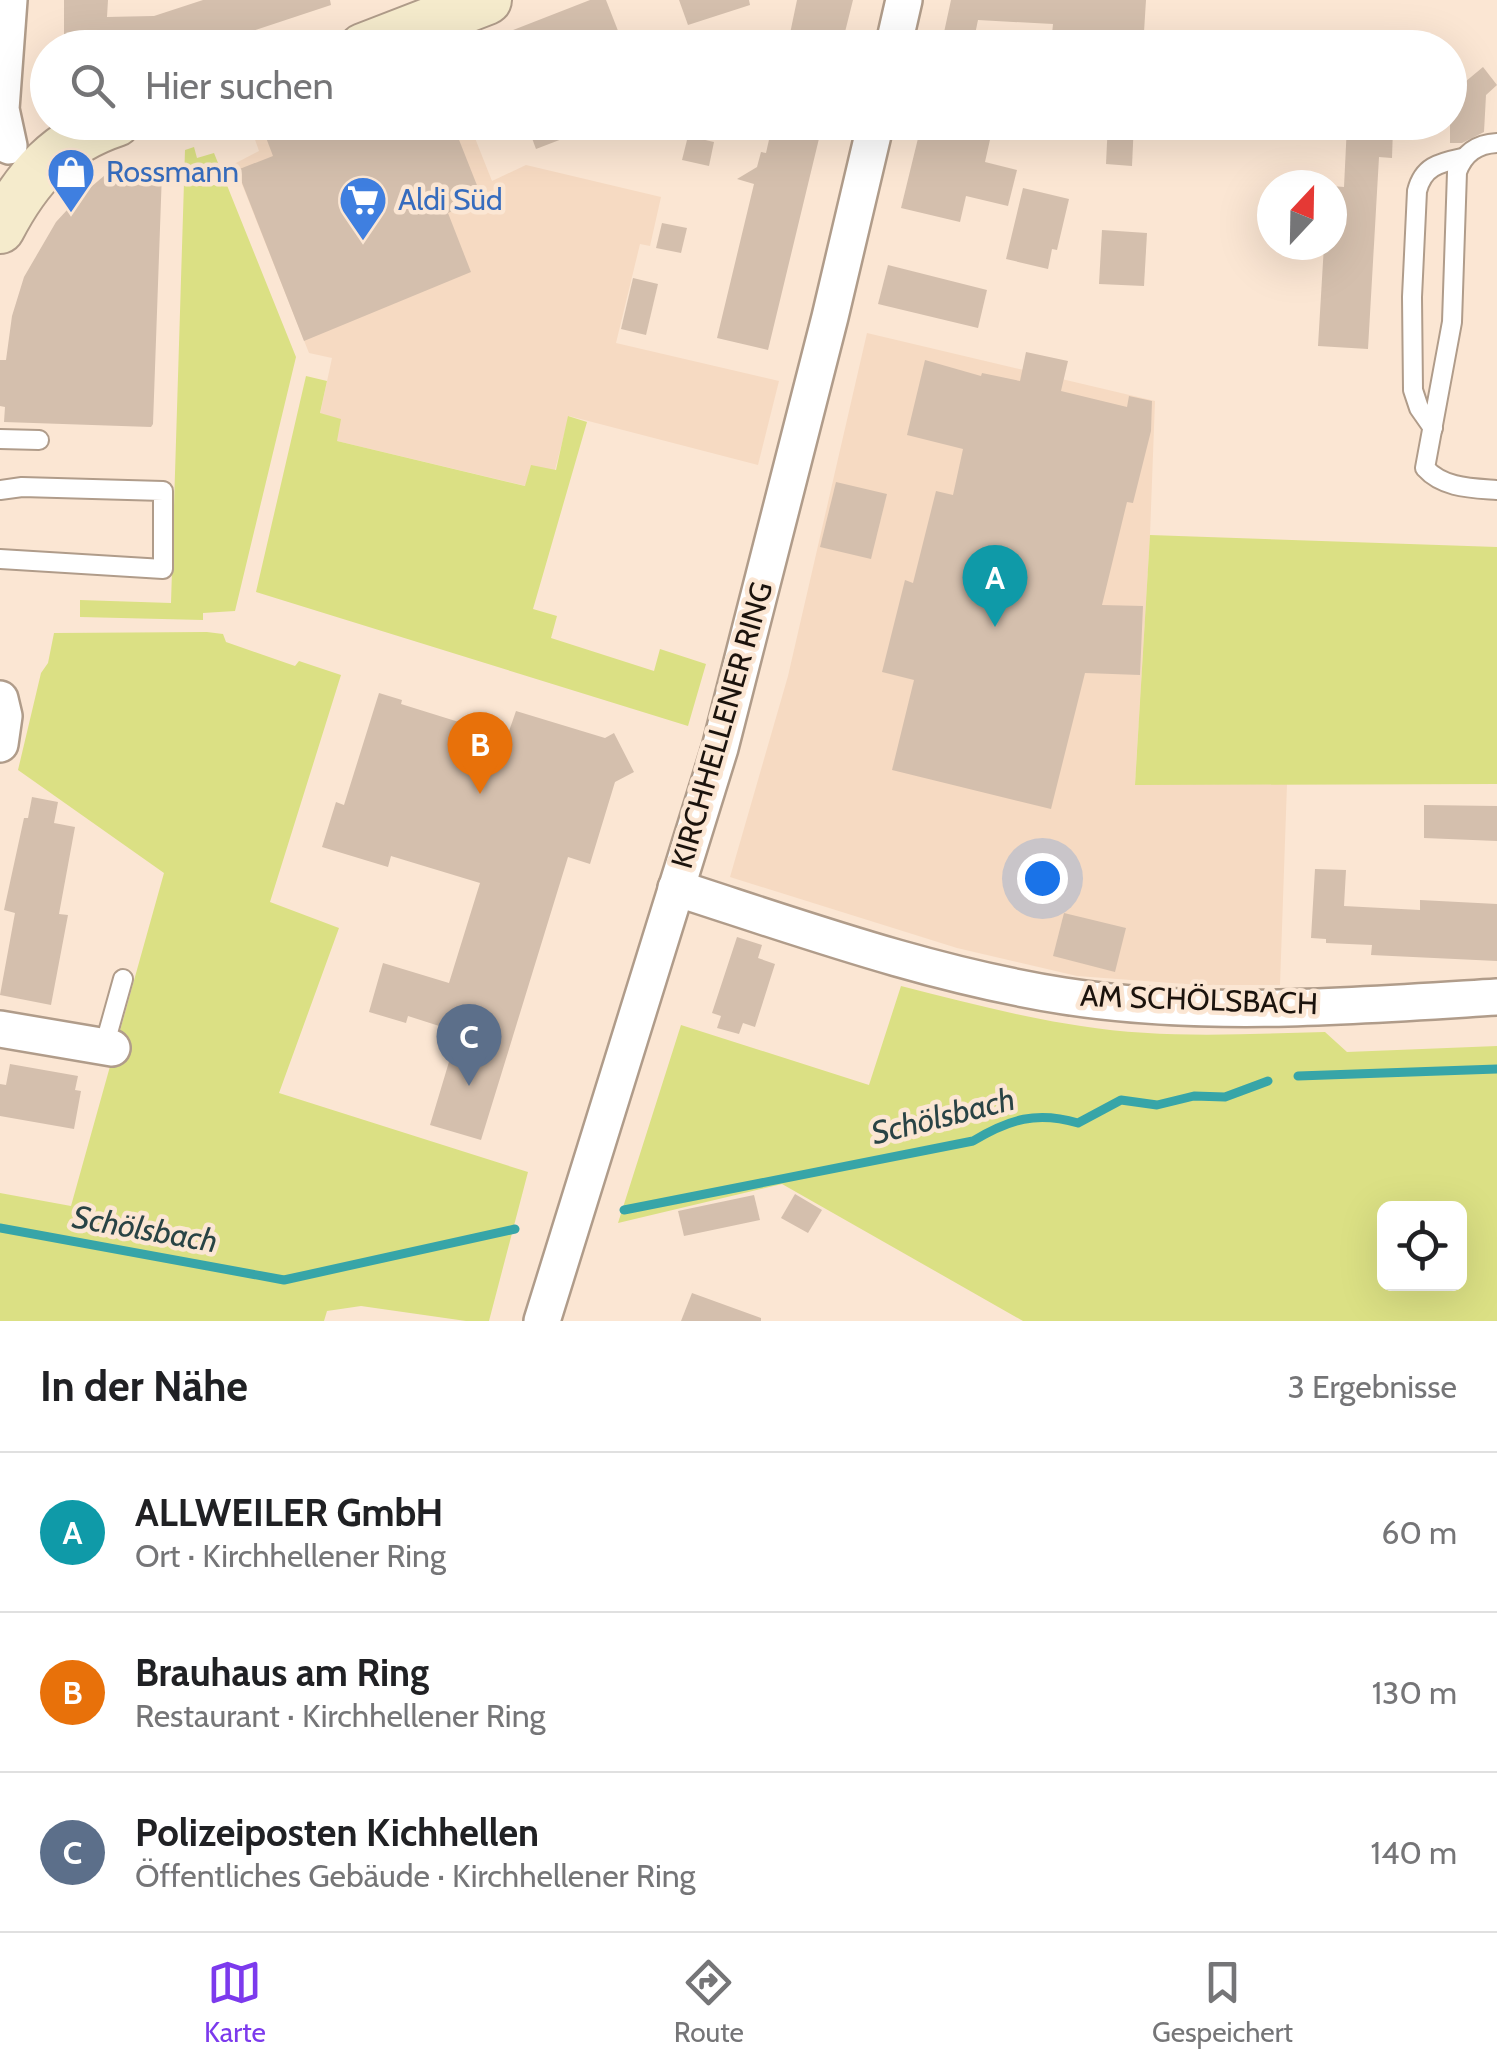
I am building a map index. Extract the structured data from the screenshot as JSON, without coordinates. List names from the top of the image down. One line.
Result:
{"streets":{"street":["KIRCHHELLENER RING","AM SCHÖLSBACH"]},"crossings":[["KIRCHHELLENER RING","AM SCHÖLSBACH"]],"water":["Schölsbach"],"places":{"shop":["Rossmann"],"supermarket":["Aldi Süd"]},"north":"top","page":{"search":"Hier suchen","pins":["A","B","C"],"heading":["In der Nähe","3 Ergebnisse"],"list":[{"mark":"A","name":"ALLWEILER GmbH","note":"Ort · Kirchhellener Ring","value":"60 m"},{"mark":"B","name":"Brauhaus am Ring","note":"Restaurant · Kirchhellener Ring","value":"130 m"},{"mark":"C","name":"Polizeiposten Kichhellen","note":"Öffentliches Gebäude · Kirchhellener Ring","value":"140 m"}],"nav":["Karte","Route","Gespeichert"]}}
